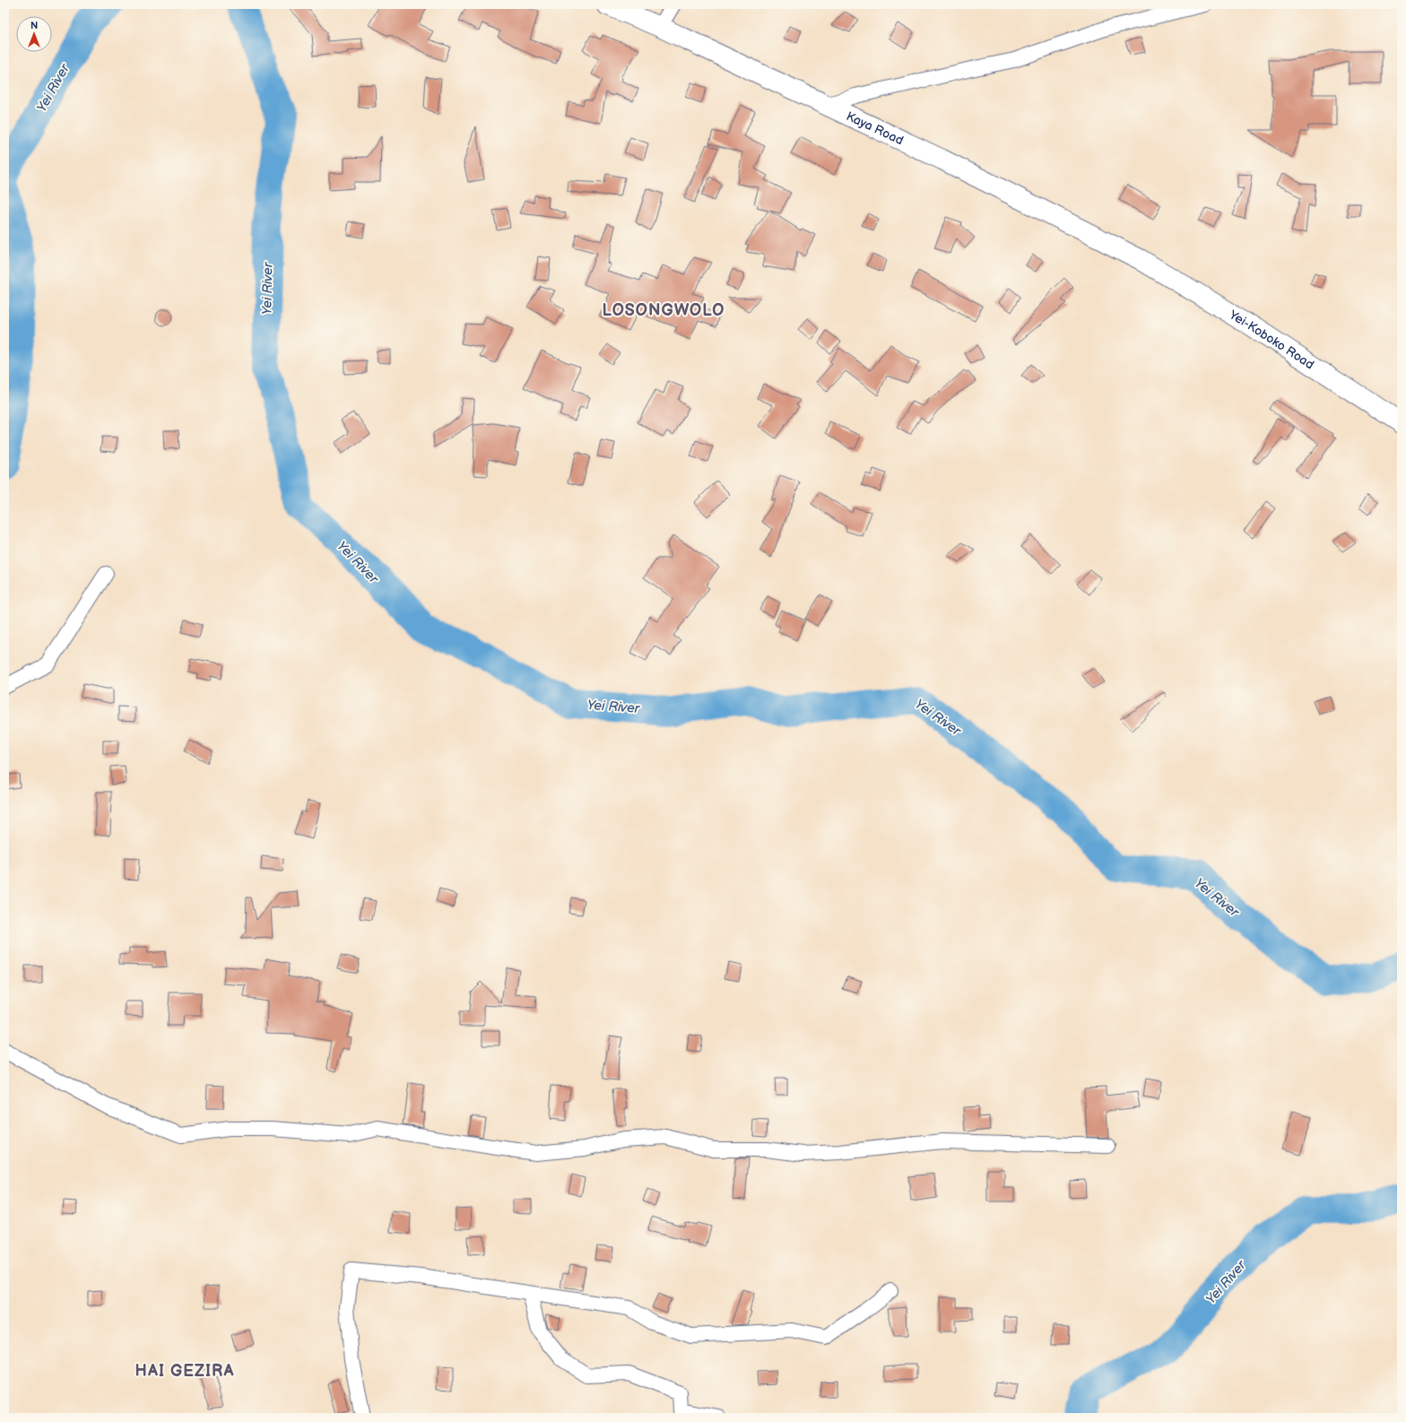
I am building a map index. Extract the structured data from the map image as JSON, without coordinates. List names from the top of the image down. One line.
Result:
{"streets":{"main road":["Kaya Road","Yei-Koboko Road"]},"crossings":[["Kaya Road","Yei-Koboko Road"]],"districts":["LOSONGWOLO","HAI GEZIRA"],"water":["Yei River"],"north":"top"}
